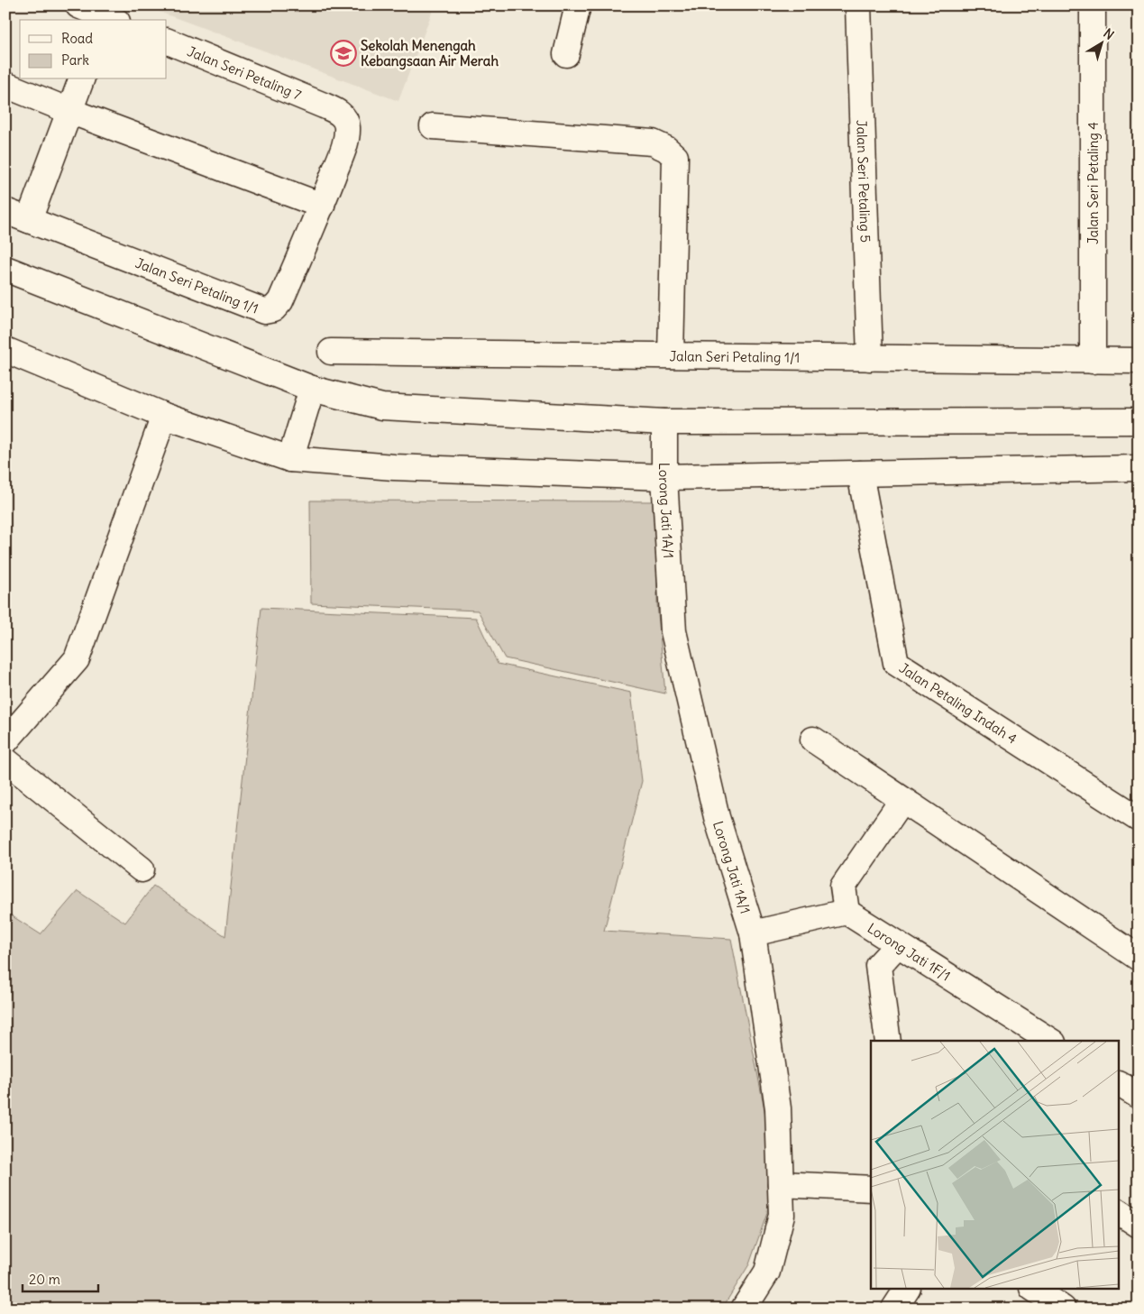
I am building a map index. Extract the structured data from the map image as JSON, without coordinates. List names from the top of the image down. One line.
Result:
{"streets":{"street":["Jalan Seri Petaling 7","Jalan Seri Petaling 5","Jalan Seri Petaling 4","Jalan Seri Petaling 1/1","Lorong Jati 1A/1","Jalan Petaling Indah 4","Lorong Jati 1F/1"]},"crossings":[["Jalan Seri Petaling 7","Jalan Seri Petaling 1/1"],["Jalan Seri Petaling 5","Jalan Seri Petaling 1/1"],["Jalan Seri Petaling 4","Jalan Seri Petaling 1/1"]],"places":{"school or university":["Sekolah Menengah Kebangsaan Air Merah"]},"legend":["Road","Park"],"scale_bar":"20 m","north":"top right"}
